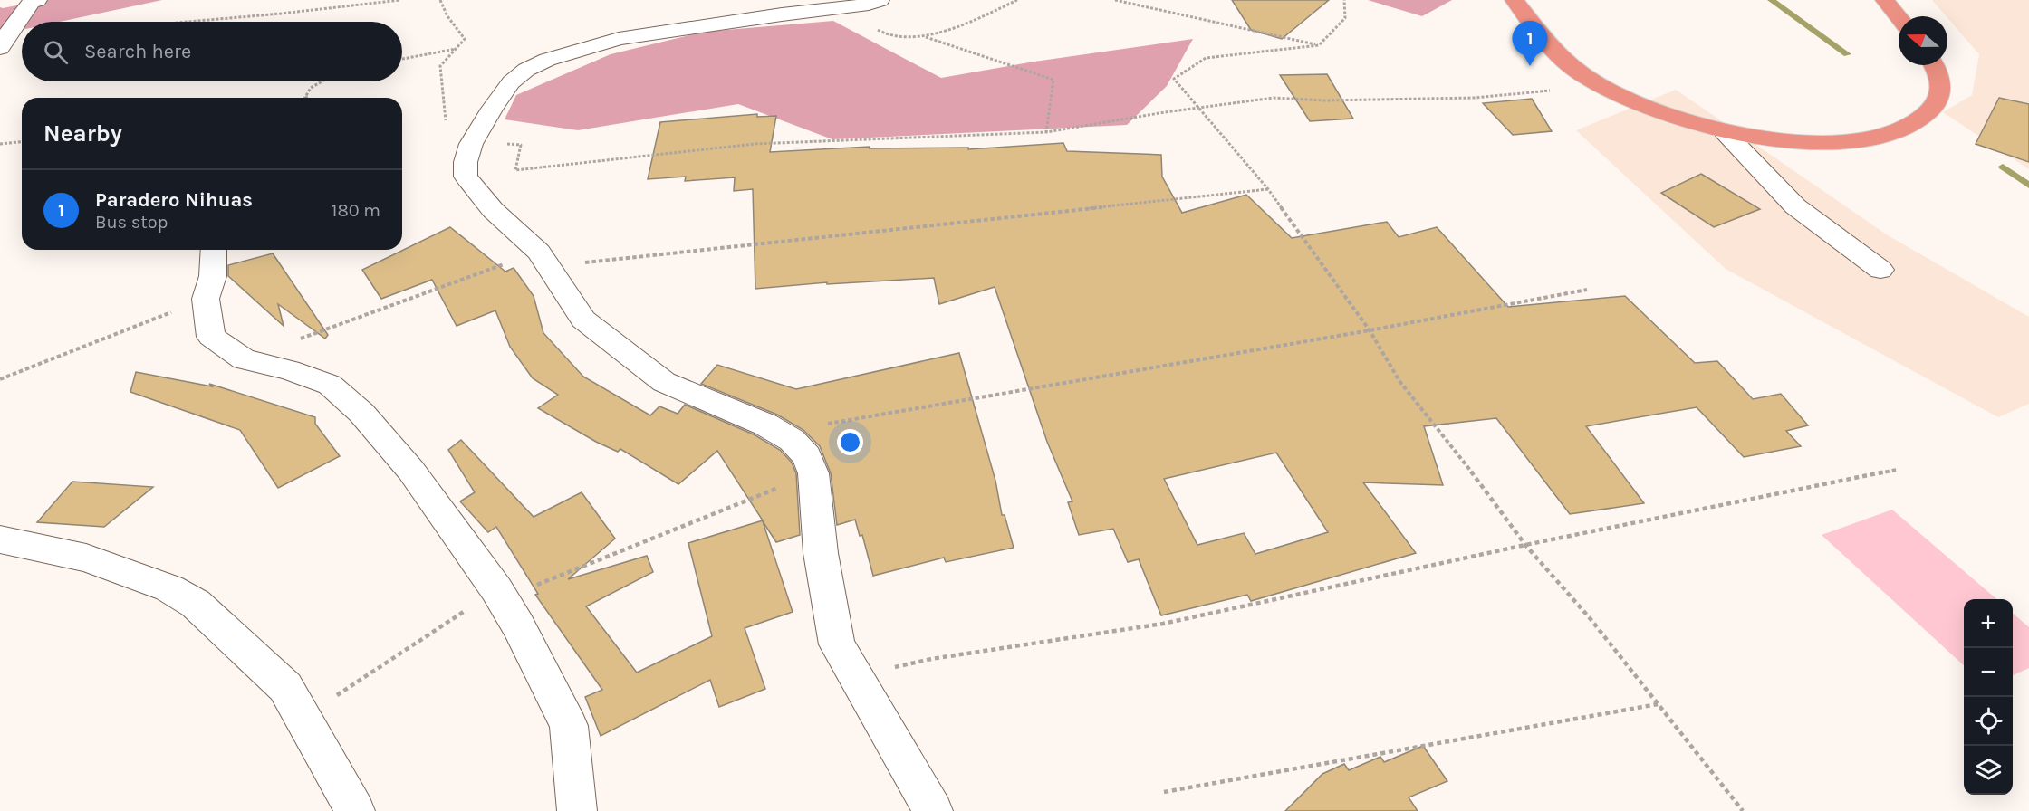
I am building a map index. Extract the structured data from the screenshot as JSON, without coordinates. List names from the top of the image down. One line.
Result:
{"north":"left","page":{"pins":"1","search":"Search here","heading":"Nearby","list":[{"mark":"1","name":"Paradero Nihuas","note":"Bus stop","value":"180 m"}],"map_buttons":["+","−"]}}
